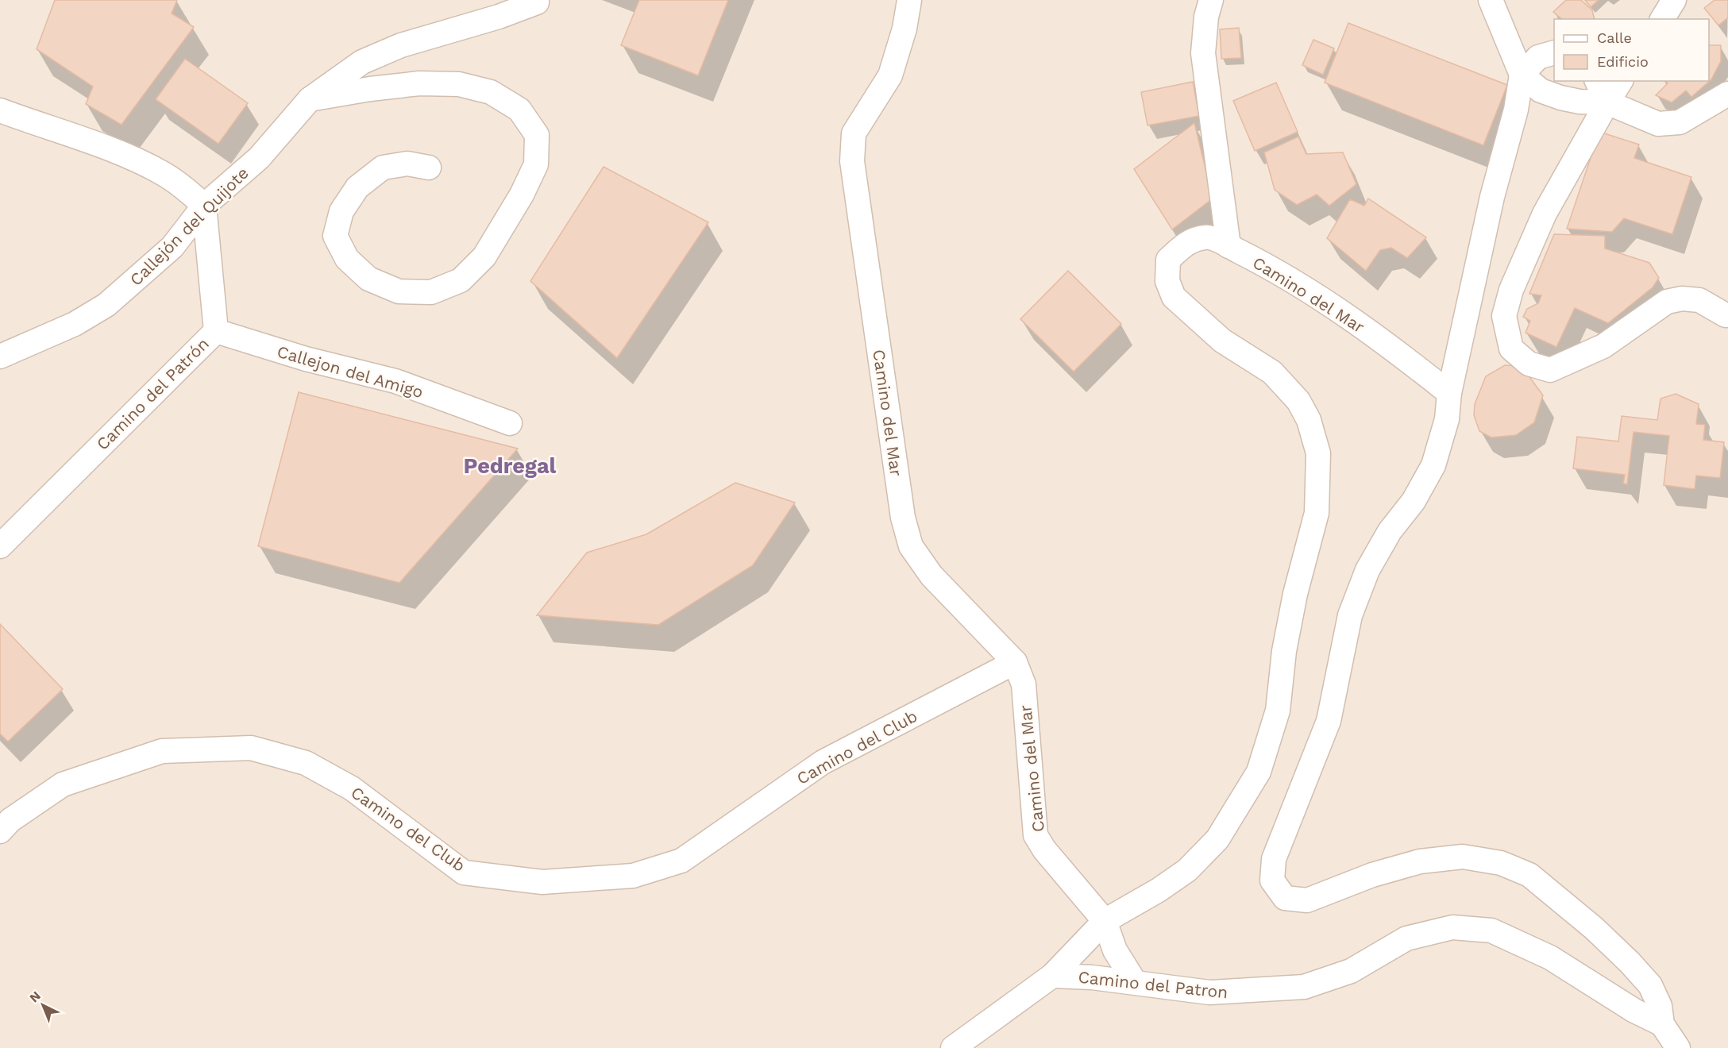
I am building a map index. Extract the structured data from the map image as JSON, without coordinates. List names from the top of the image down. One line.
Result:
{"streets":{"street":["Callejón del Quijote","Camino del Mar","Callejon del Amigo","Camino del Patrón","Camino del Club","Camino del Patron"]},"crossings":[["Callejón del Quijote","Camino del Patrón"],["Camino del Mar","Camino del Club"],["Callejon del Amigo","Camino del Patrón"]],"districts":["Pedregal"],"legend":["Calle","Edificio"],"north":"top left"}
